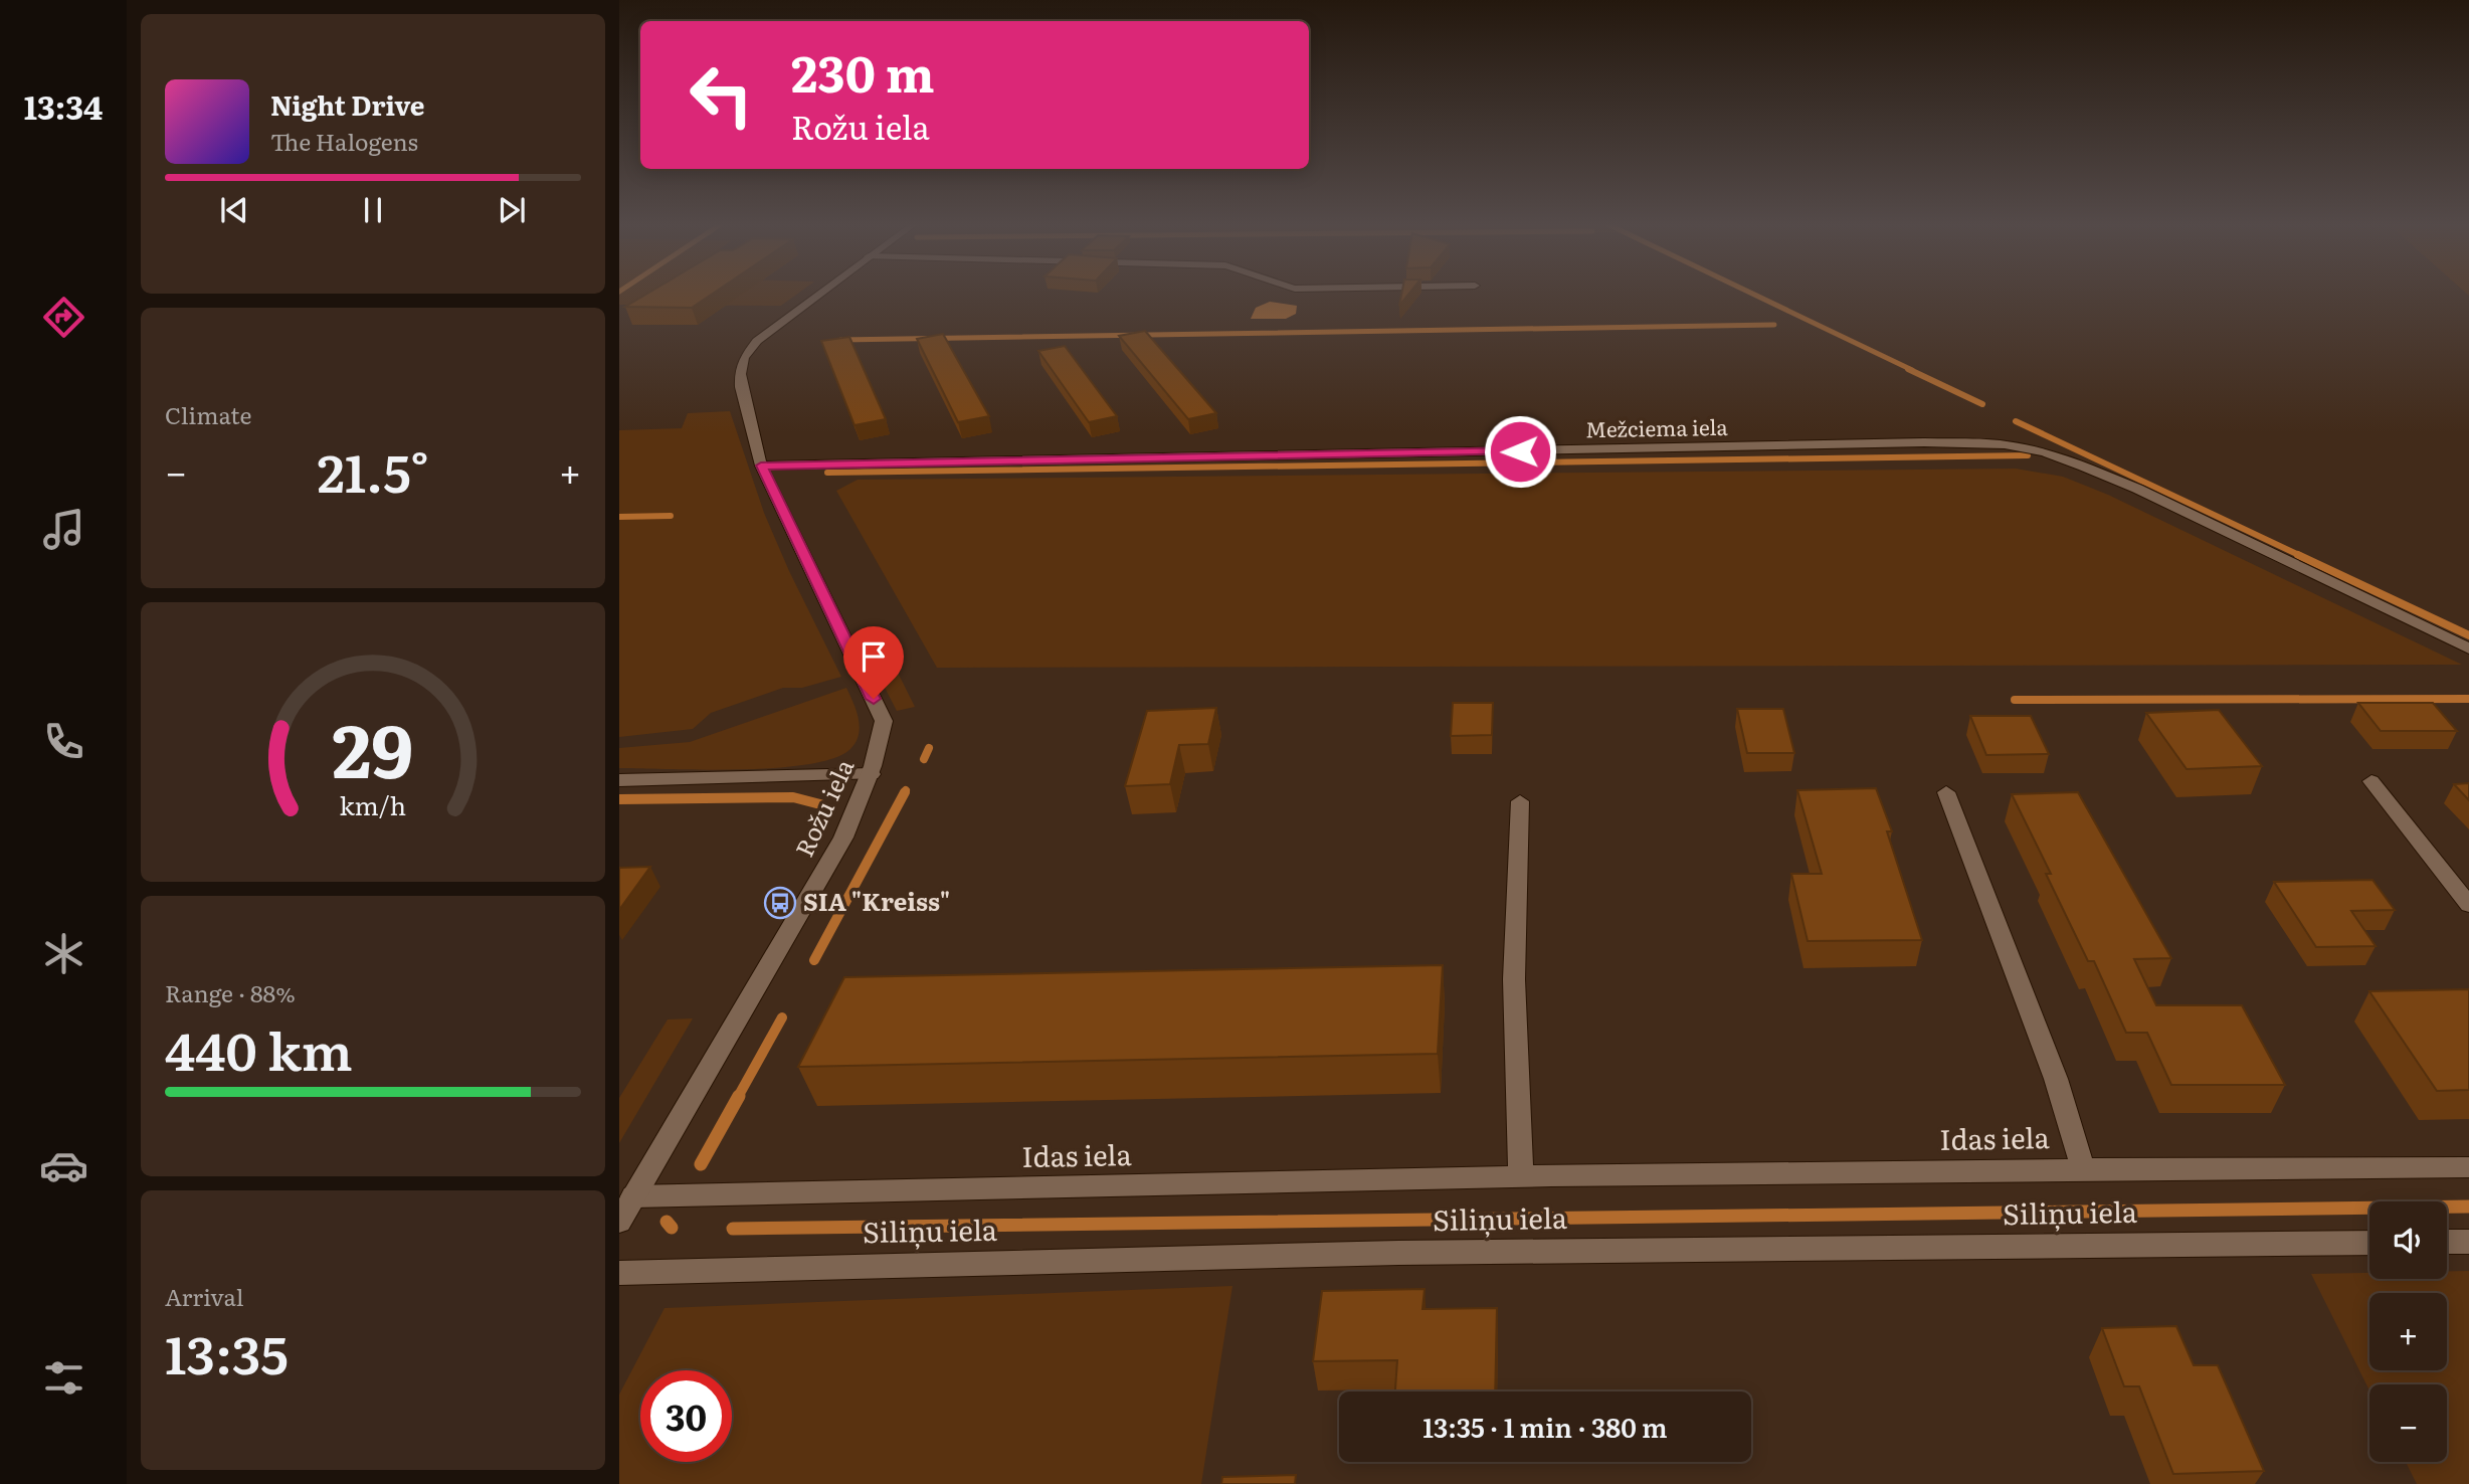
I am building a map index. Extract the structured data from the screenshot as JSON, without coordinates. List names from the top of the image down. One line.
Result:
{"streets":{"street":["Mežciema iela","Rožu iela","Idas iela","Siliņu iela"]},"crossings":[["Mežciema iela","Rožu iela"],["Rožu iela","Idas iela"]],"places":{"bus stop":["SIA \"Kreiss\""]},"page":{"tabs":"13:34","turn":["230 m","Rožu iela"],"song":["Night Drive","The Halogens"],"tile":["Climate",["Range · 88%","440 km"],["Arrival","13:35"]],"heat":["−","21.5°","+"],"map_buttons":["+","−"],"limit":"30","trip":"13:35 · 1 min · 380 m","gauge":["29","km/h"]}}
